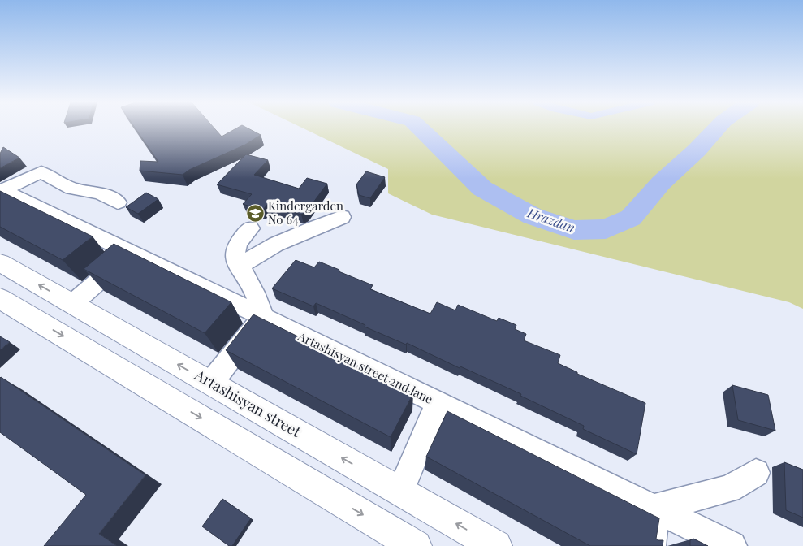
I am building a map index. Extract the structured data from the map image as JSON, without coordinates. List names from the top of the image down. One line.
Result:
{"streets":{"main road":["Artashisyan street"],"street":["Artashisyan street 2nd lane"]},"water":["Hrazdan"],"places":{"school or university":["Kindergarden No 64"]}}
